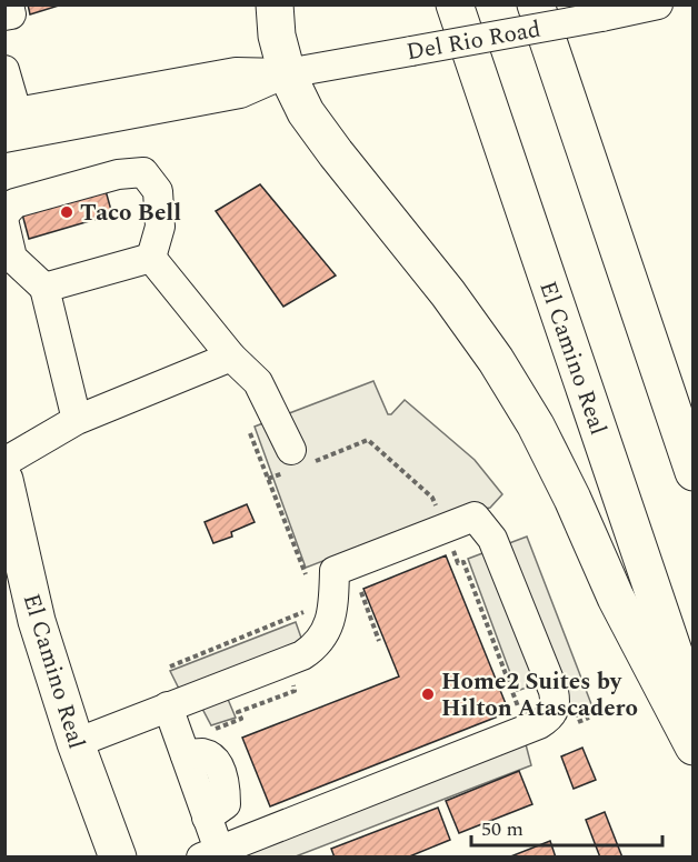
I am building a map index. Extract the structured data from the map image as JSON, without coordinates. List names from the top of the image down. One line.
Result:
{"streets":{"main road":["El Camino Real"],"street":["Del Rio Road"]},"places":["Taco Bell","Home2 Suites by Hilton Atascadero"],"scale_bar":"50 m"}
